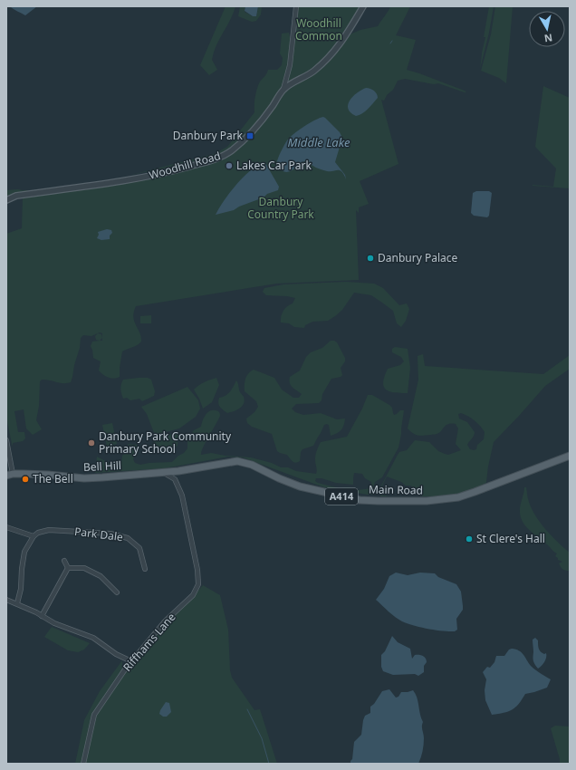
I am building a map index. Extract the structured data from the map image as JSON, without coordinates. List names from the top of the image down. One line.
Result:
{"streets":{"main road":["Bell Hill","Main Road","A414"],"street":["Woodhill Road","Park Dale","Riffhams Lane"]},"crossings":[["Bell Hill","Main Road"]],"water":["Middle Lake"],"parks":["Woodhill Common","Danbury Country Park"],"places":{"transit":["Danbury Park"],"other":["Lakes Car Park","Danbury Palace","Danbury Park Community Primary School","The Bell","St Clere's Hall"]},"north":"bottom"}
